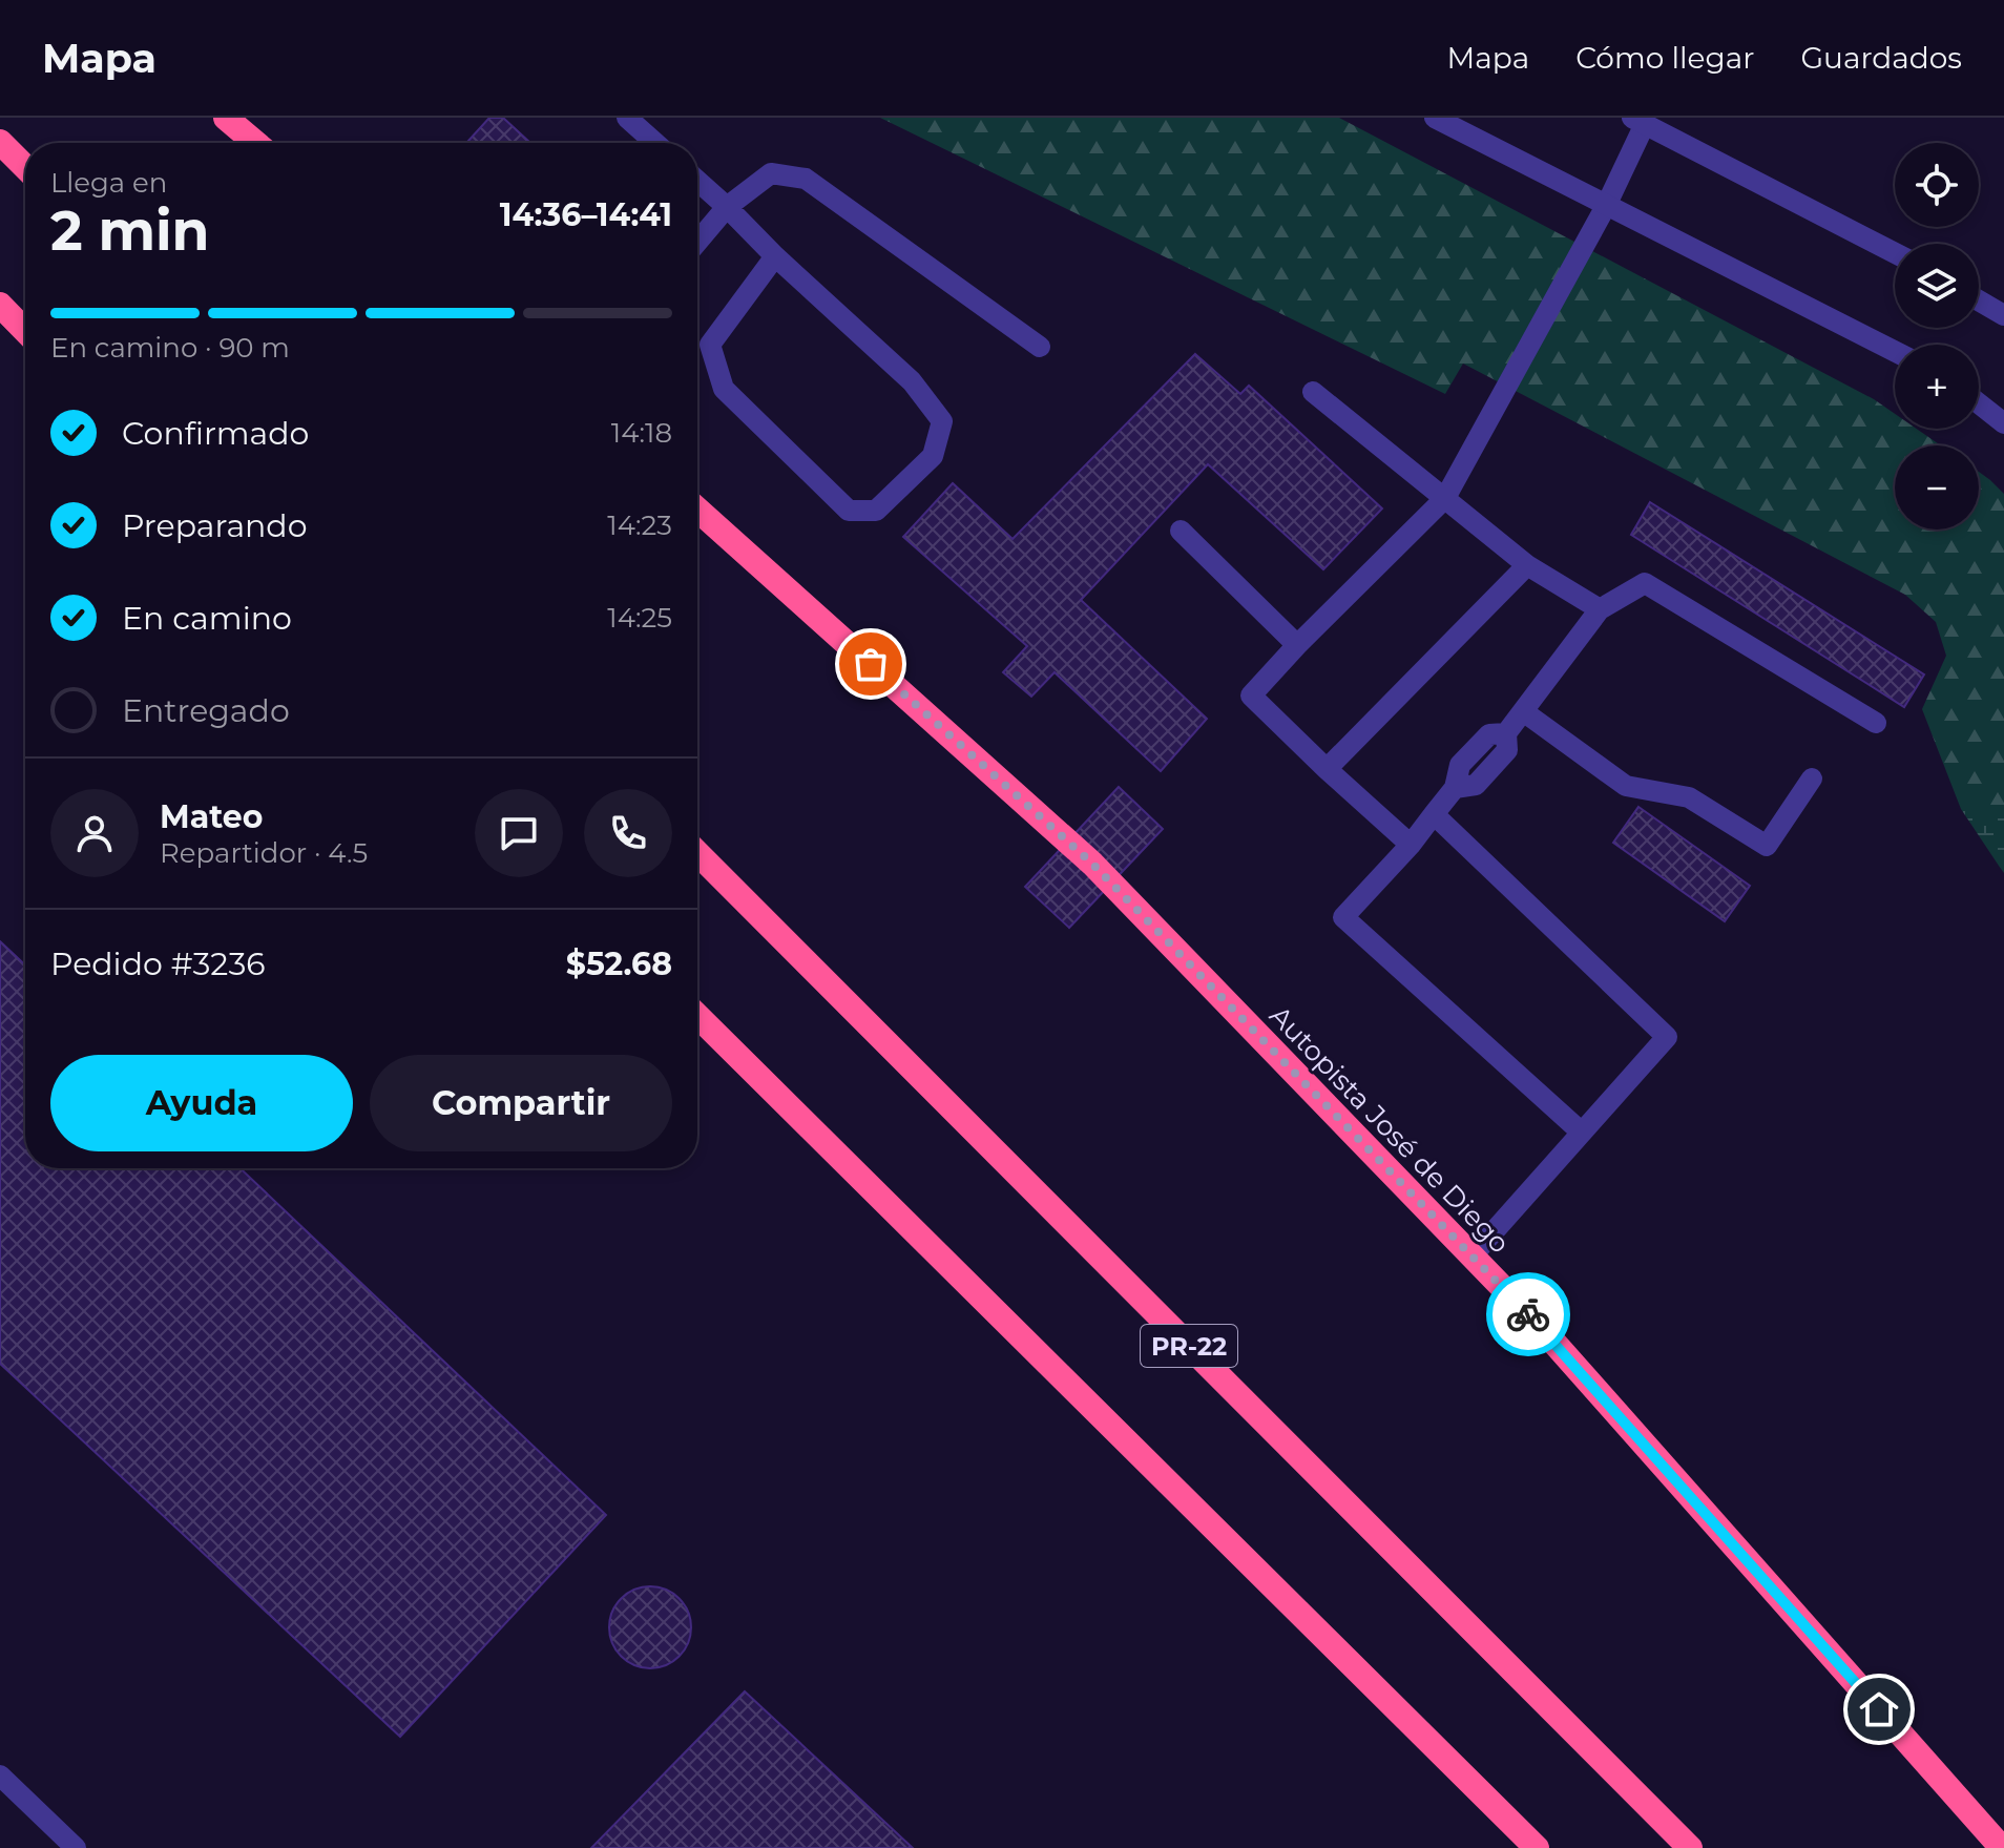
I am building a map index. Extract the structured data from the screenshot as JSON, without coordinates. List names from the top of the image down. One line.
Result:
{"streets":{"highway":["Autopista José de Diego","PR-22"]},"page":{"header":"Mapa","nav":["Mapa","Cómo llegar","Guardados"],"map_buttons":["+","−"],"heading":["2 min","Llega en","14:36–14:41"],"panel":["Mateo","Repartidor · 4.5","Pedido #3236","$52.68"],"bar":"En camino · 90 m","list":[["Confirmado","14:18"],["Preparando","14:23"],["En camino","14:25"],"Entregado"],"buttons":["Ayuda","Compartir"]}}
